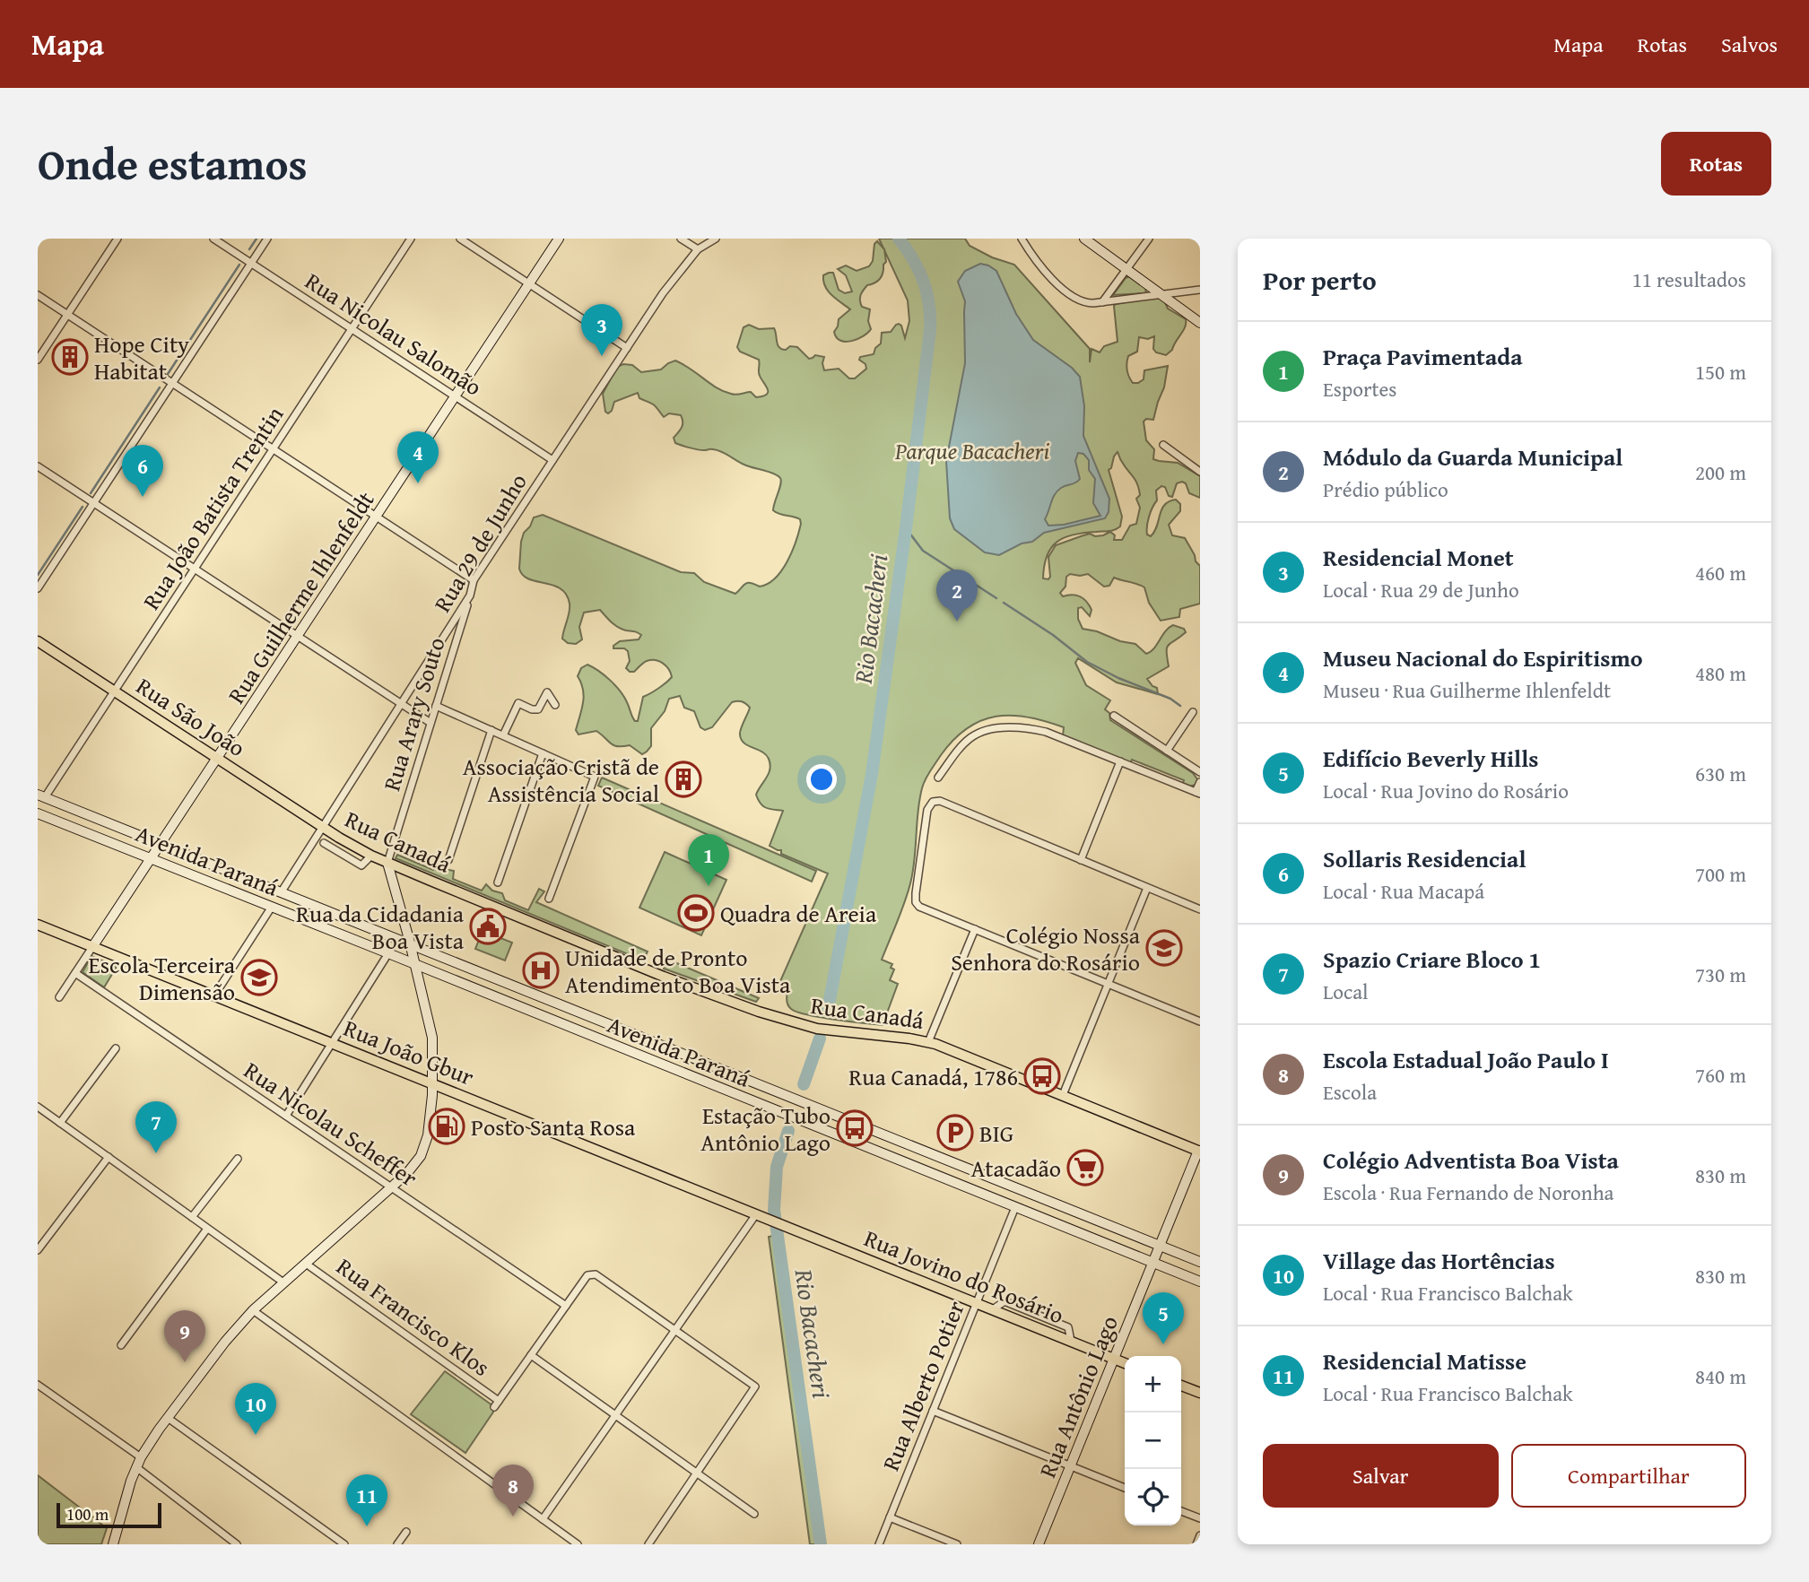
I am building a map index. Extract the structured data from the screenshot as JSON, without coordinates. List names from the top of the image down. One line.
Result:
{"streets":{"main road":["Rua São João","Rua Canadá","Rua João Gbur","Rua Jovino do Rosário"],"street":["Rua Nicolau Salomão","Rua João Batista Trentin","Rua 29 de Junho","Rua Guilherme Ihlenfeldt","Rua Arary Souto","Avenida Paraná","Rua Nicolau Scheffer","Rua Francisco Klos","Rua Alberto Potier","Rua Antônio Lago"]},"crossings":[["Rua Nicolau Salomão","Rua João Batista Trentin"],["Rua Nicolau Salomão","Rua 29 de Junho"],["Rua Nicolau Salomão","Rua Guilherme Ihlenfeldt"],["Rua João Batista Trentin","Rua São João"],["Rua João Batista Trentin","Avenida Paraná"],["Rua 29 de Junho","Rua Arary Souto"],["Rua 29 de Junho","Rua São João"],["Rua 29 de Junho","Rua Canadá"],["Rua 29 de Junho","Avenida Paraná"],["Rua Guilherme Ihlenfeldt","Rua São João"],["Rua Guilherme Ihlenfeldt","Avenida Paraná"],["Rua Guilherme Ihlenfeldt","Rua João Gbur"],["Rua Arary Souto","Rua Canadá"],["Rua São João","Rua Canadá"],["Rua Canadá","Rua Antônio Lago"],["Avenida Paraná","Rua Alberto Potier"],["Avenida Paraná","Rua Antônio Lago"],["Rua João Gbur","Rua Jovino do Rosário"],["Rua Jovino do Rosário","Rua Alberto Potier"],["Rua Jovino do Rosário","Rua Antônio Lago"]],"water":["Rio Bacacheri"],"parks":["Parque Bacacheri"],"places":{"building":["Hope City Habitat","Associação Cristã de Assistência Social"],"sports":["Quadra de Areia"],"public building":["Rua da Cidadania Boa Vista"],"school or university":["Colégio Nossa Senhora do Rosário","Escola Terceira Dimensão"],"hospital":["Unidade de Pronto Atendimento Boa Vista"],"bus stop":["Rua Canadá, 1786","Estação Tubo Antônio Lago"],"fuel station":["Posto Santa Rosa"],"parking":["BIG"],"supermarket":["Atacadão"]},"scale_bar":"100 m","page":{"header":"Mapa","nav":["Mapa","Rotas","Salvos"],"title":"Onde estamos","buttons":["Rotas",["Salvar","Compartilhar"]],"heading":["Por perto","11 resultados"],"pins":["3","4","6","2","1","7","5","9","10","8","11"],"list":[{"mark":"1","name":"Praça Pavimentada","note":"Esportes","value":"150 m"},{"mark":"2","name":"Módulo da Guarda Municipal","note":"Prédio público","value":"200 m"},{"mark":"3","name":"Residencial Monet","note":"Local · Rua 29 de Junho","value":"460 m"},{"mark":"4","name":"Museu Nacional do Espiritismo","note":"Museu · Rua Guilherme Ihlenfeldt","value":"480 m"},{"mark":"5","name":"Edifício Beverly Hills","note":"Local · Rua Jovino do Rosário","value":"630 m"},{"mark":"6","name":"Sollaris Residencial","note":"Local · Rua Macapá","value":"700 m"},{"mark":"7","name":"Spazio Criare Bloco 1","note":"Local","value":"730 m"},{"mark":"8","name":"Escola Estadual João Paulo I","note":"Escola","value":"760 m"},{"mark":"9","name":"Colégio Adventista Boa Vista","note":"Escola · Rua Fernando de Noronha","value":"830 m"},{"mark":"10","name":"Village das Hortências","note":"Local · Rua Francisco Balchak","value":"830 m"},{"mark":"11","name":"Residencial Matisse","note":"Local · Rua Francisco Balchak","value":"840 m"}],"map_buttons":["+","−"],"scale":"100 m"}}
